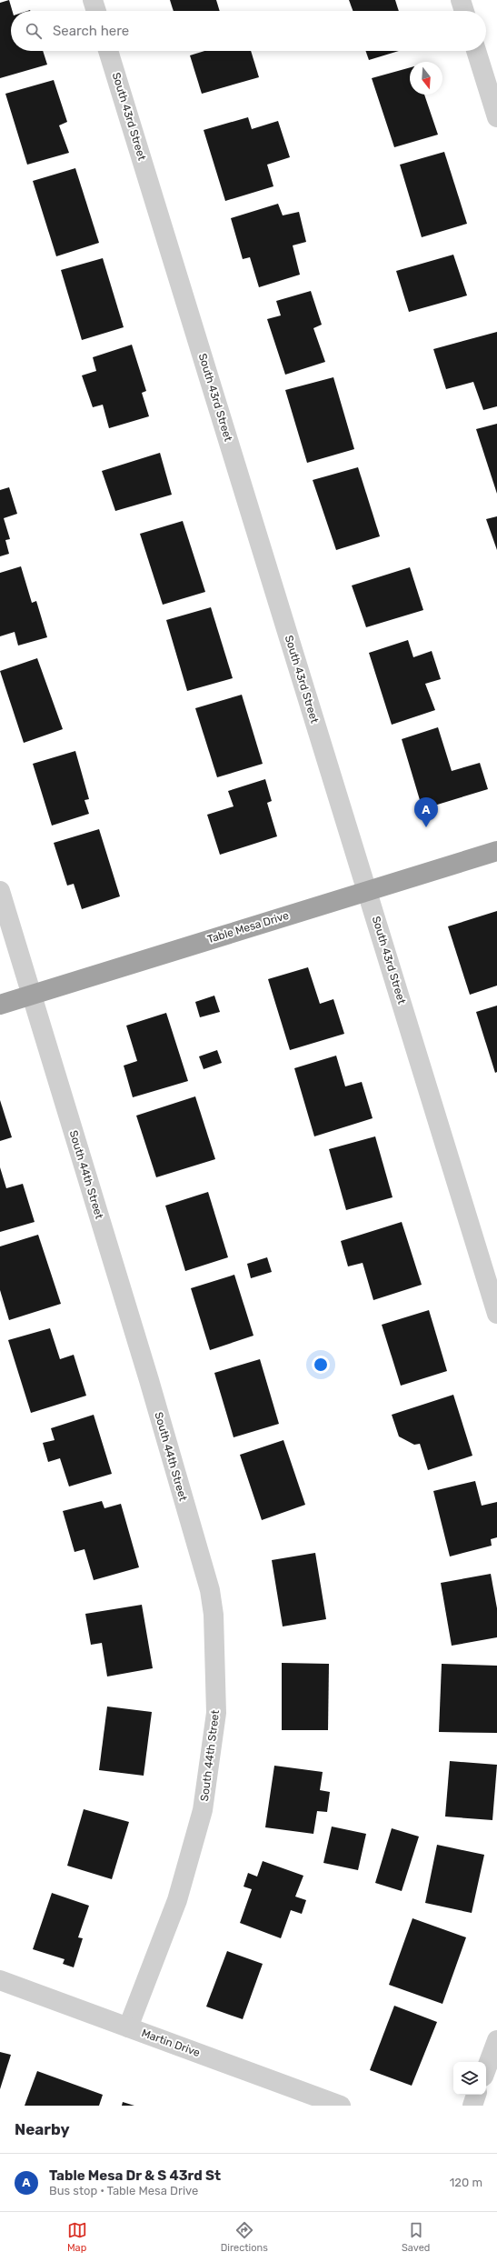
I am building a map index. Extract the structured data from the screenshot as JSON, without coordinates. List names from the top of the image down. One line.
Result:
{"streets":{"highway":["Table Mesa Drive"],"street":["South 43rd Street","South 44th Street","Martin Drive"]},"crossings":[["South 43rd Street","Table Mesa Drive"],["Table Mesa Drive","South 44th Street"],["South 44th Street","Martin Drive"]],"north":"bottom","page":{"search":"Search here","pins":"A","heading":"Nearby","list":[{"mark":"A","name":"Table Mesa Dr & S 43rd St","note":"Bus stop · Table Mesa Drive","value":"120 m"}],"nav":["Map","Directions","Saved"]}}
